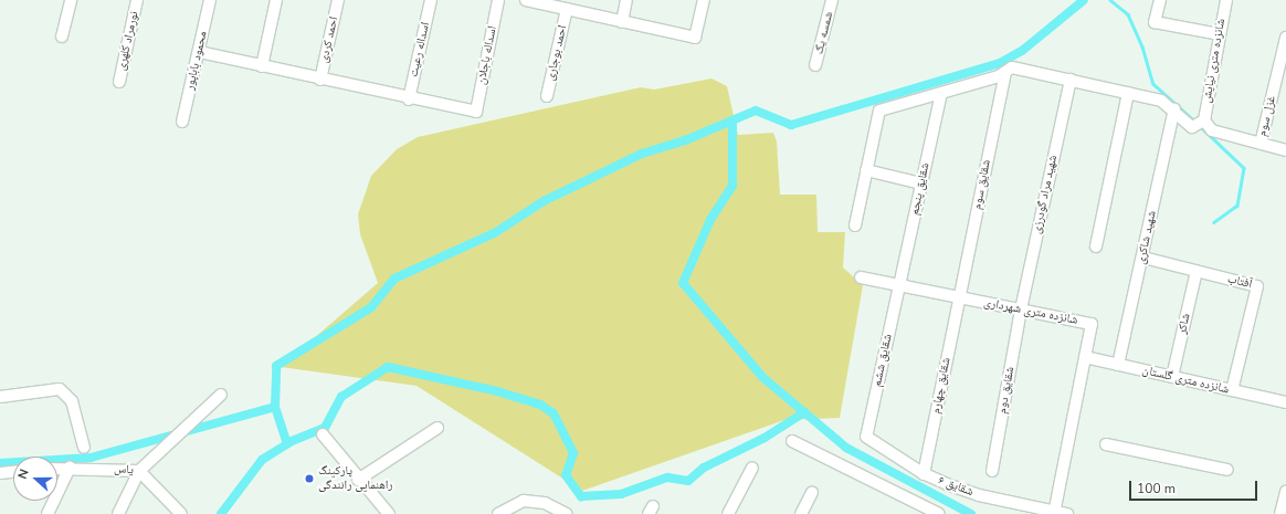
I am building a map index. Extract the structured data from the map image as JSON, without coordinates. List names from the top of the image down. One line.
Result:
{"streets":{"street":["شمسه یک","احمد کردی","نورمراد کلهری","اسداله رعیت","احمد بوجاری","اسداله باجلان","محمود باباپور","شانزده متری نیایش","غزل سوم","شقایق سوم","شقایق پنجم","شهید مراد گودرزی","شهید شاکری","آفتاب","شانزده متری شهرداری","شاکر","شقایق ششم","شانزده متری گلستان","شقایق چهارم","شقایق دوم","یاس","شقایق ۶"]},"crossings":[["اسداله رعیت","اسداله باجلان"],["شقایق سوم","شانزده متری شهرداری"],["شقایق سوم","شقایق چهارم"],["شقایق پنجم","شانزده متری شهرداری"],["شقایق پنجم","شقایق ششم"],["شهید مراد گودرزی","شانزده متری شهرداری"],["شهید مراد گودرزی","شقایق دوم"],["شهید شاکری","آفتاب"],["شهید شاکری","شانزده متری گلستان"],["آفتاب","شاکر"],["آفتاب","شانزده متری گلستان"],["شانزده متری شهرداری","شقایق ششم"],["شانزده متری شهرداری","شانزده متری گلستان"],["شانزده متری شهرداری","شقایق چهارم"],["شانزده متری شهرداری","شقایق دوم"],["شانزده متری شهرداری","شقایق ۶"],["شاکر","شانزده متری گلستان"],["شقایق ششم","شقایق ۶"],["شقایق چهارم","شقایق ۶"]],"places":["پارکینگ راهنمایی رانندگی"],"scale_bar":"100 m","north":"left"}
